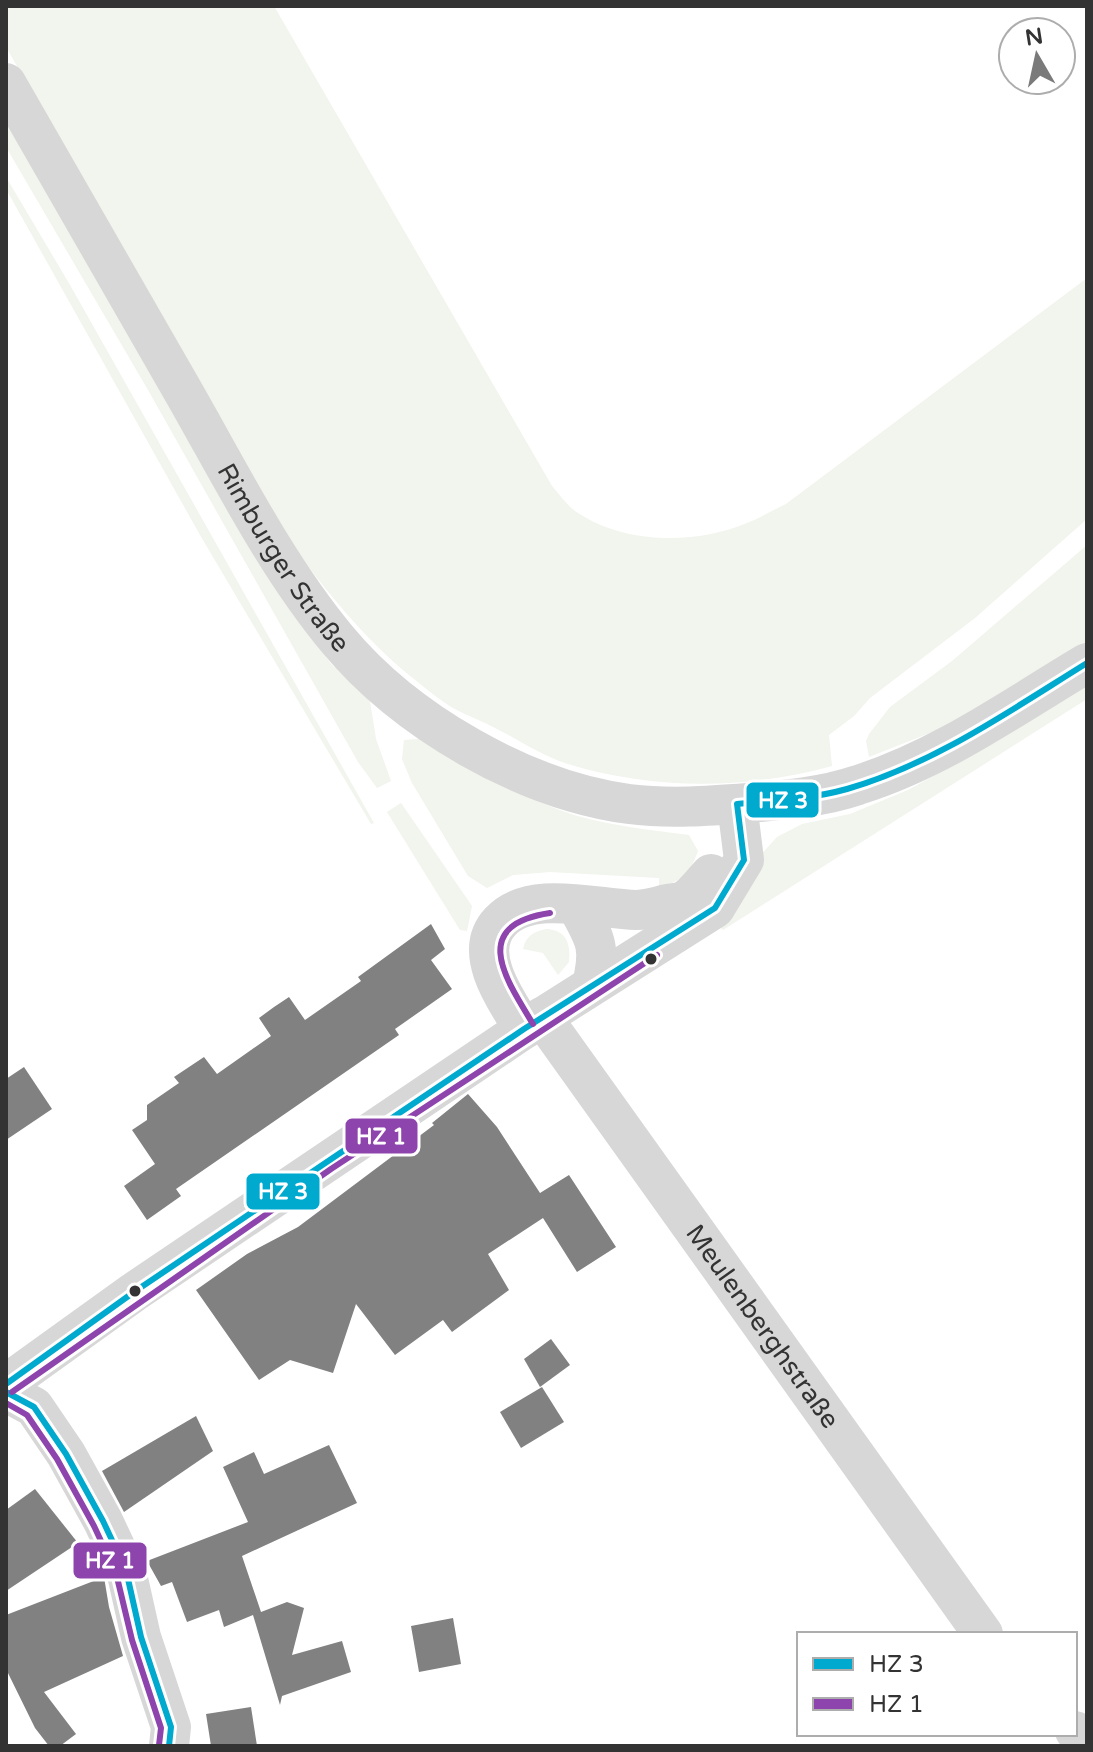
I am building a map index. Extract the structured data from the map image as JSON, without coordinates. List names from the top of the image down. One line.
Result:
{"streets":{"street":["Rimburger Straße","Meulenberghstraße"]},"legend":["HZ 3","HZ 1"],"north":"top"}
